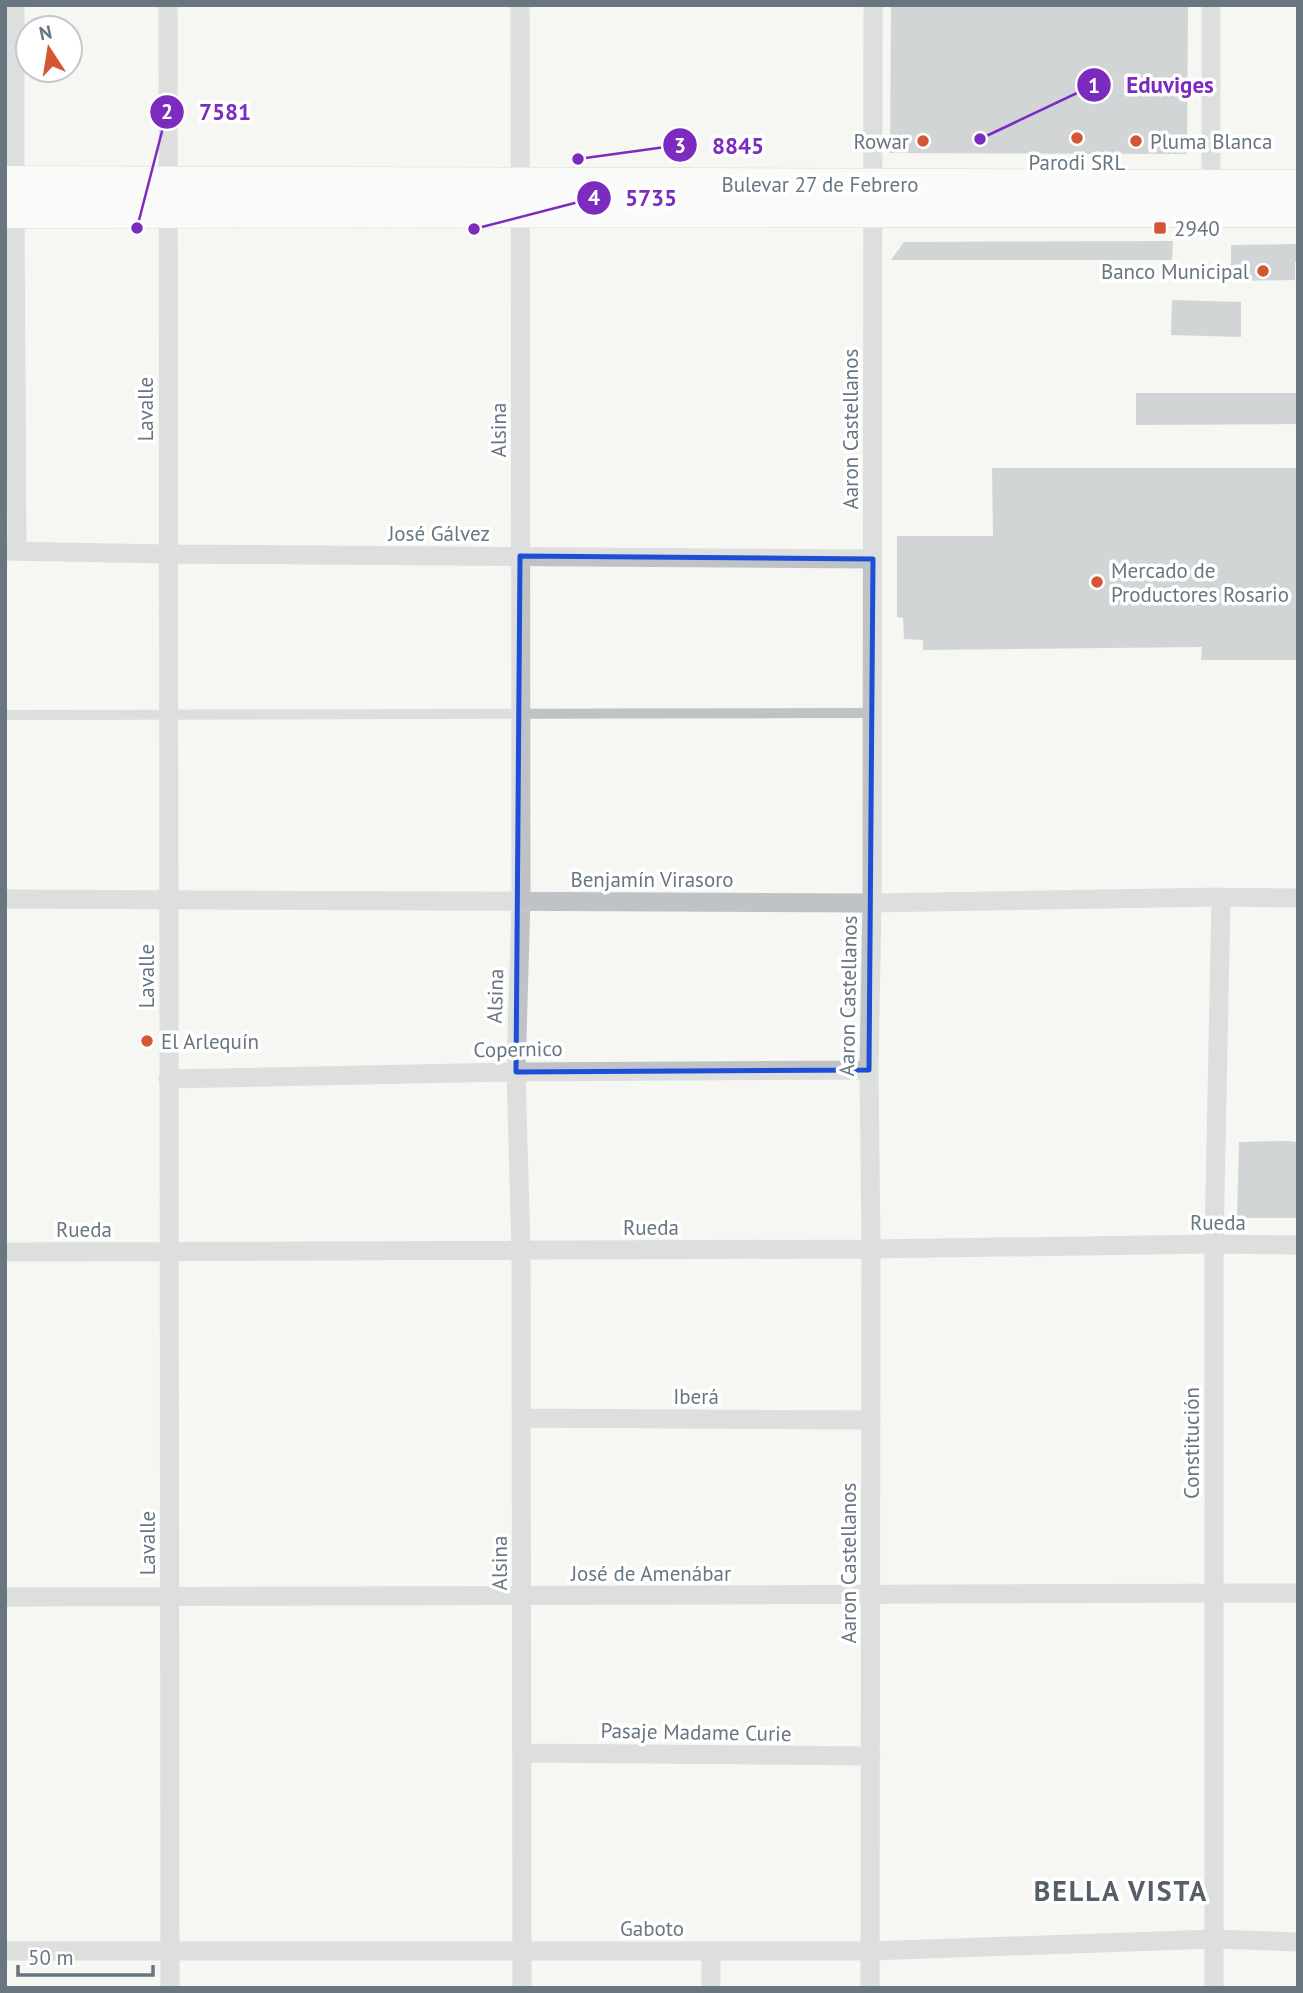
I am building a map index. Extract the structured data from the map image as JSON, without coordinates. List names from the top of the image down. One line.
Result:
{"streets":{"main road":["Bulevar 27 de Febrero"],"street":["Lavalle","Aaron Castellanos","Alsina","José Gálvez","Benjamín Virasoro","Copernico","Rueda","Iberá","Constitución","José de Amenábar","Pasaje Madame Curie","Gaboto"]},"crossings":[["Bulevar 27 de Febrero","Lavalle"],["Bulevar 27 de Febrero","Aaron Castellanos"],["Bulevar 27 de Febrero","Alsina"],["Lavalle","José Gálvez"],["Lavalle","Benjamín Virasoro"],["Lavalle","Copernico"],["Lavalle","Rueda"],["Lavalle","José de Amenábar"],["Lavalle","Gaboto"],["Aaron Castellanos","José Gálvez"],["Aaron Castellanos","Benjamín Virasoro"],["Aaron Castellanos","Copernico"],["Aaron Castellanos","Rueda"],["Aaron Castellanos","Iberá"],["Aaron Castellanos","José de Amenábar"],["Aaron Castellanos","Pasaje Madame Curie"],["Aaron Castellanos","Gaboto"],["Alsina","José Gálvez"],["Alsina","Benjamín Virasoro"],["Alsina","Copernico"],["Alsina","Rueda"],["Alsina","Iberá"],["Alsina","José de Amenábar"],["Alsina","Pasaje Madame Curie"],["Alsina","Gaboto"],["Benjamín Virasoro","Constitución"],["Rueda","Constitución"],["Constitución","José de Amenábar"],["Constitución","Gaboto"]],"districts":["BELLA VISTA"],"places":{"other":["Parodi SRL","Eduviges","Rowar","Pluma Blanca","8845","7581","5735","Banco Municipal","Mercado de Productores Rosario","El Arlequín"],"transit":["2940"]},"scale_bar":"50 m","north":"top"}
